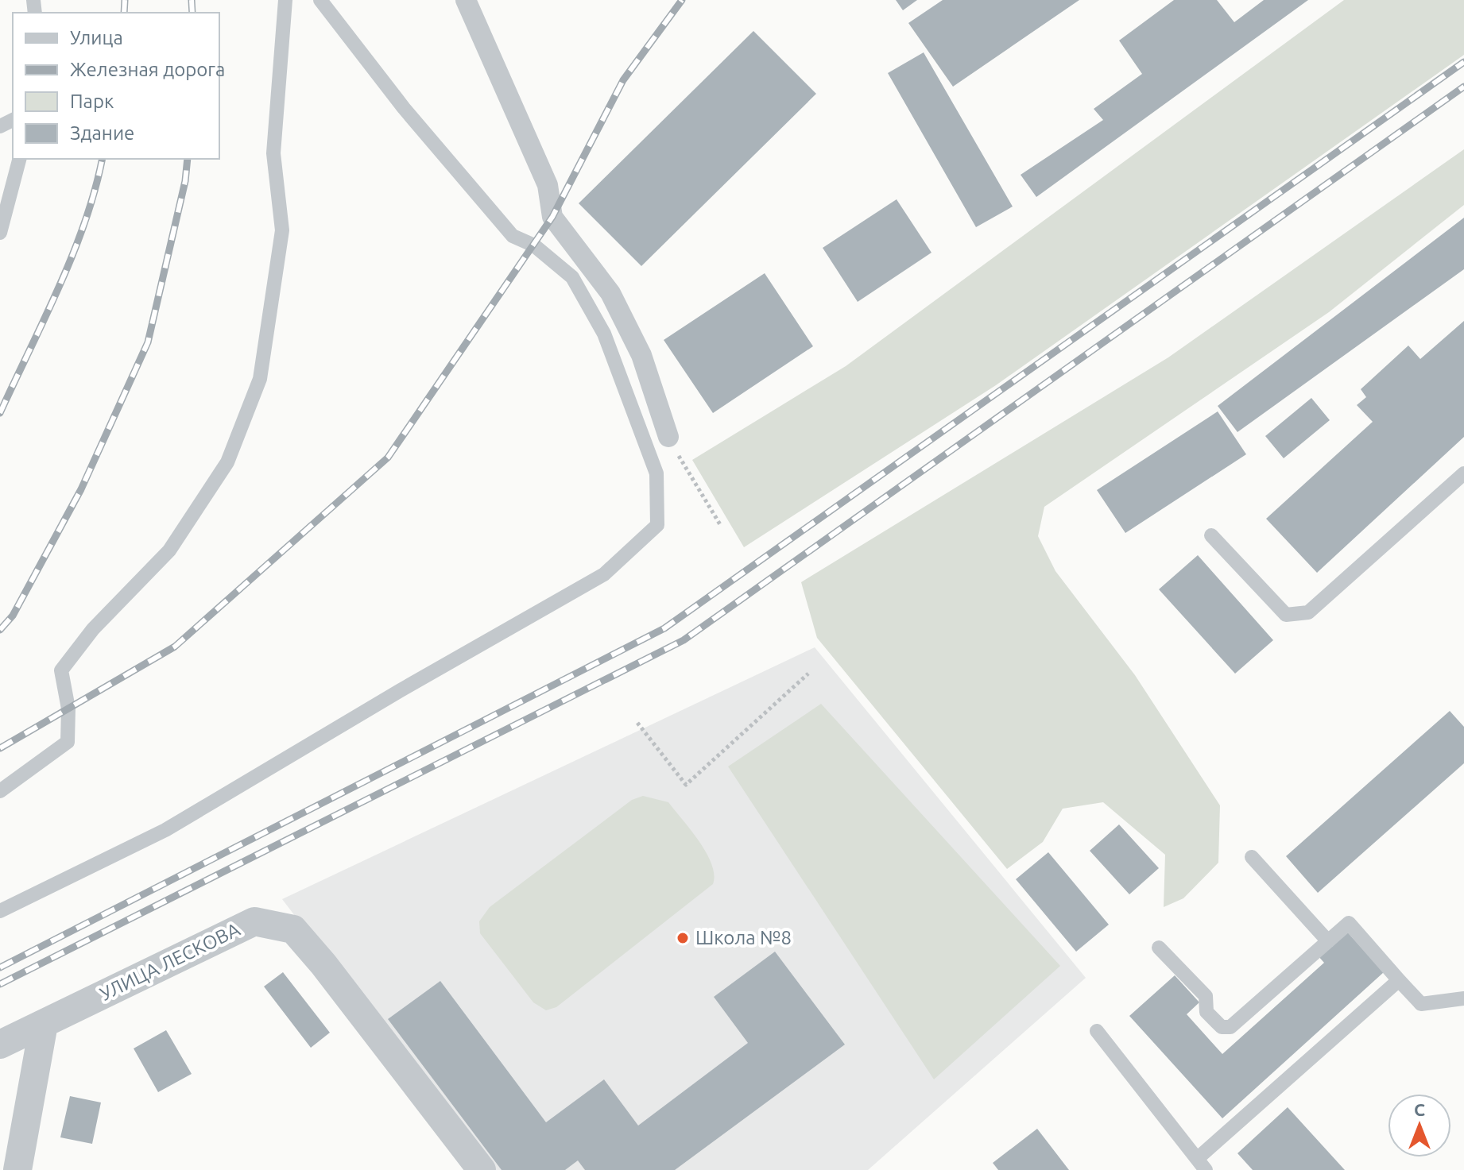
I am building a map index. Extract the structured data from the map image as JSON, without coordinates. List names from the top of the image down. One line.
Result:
{"streets":{"street":["УЛИЦА ЛЕСКОВА"]},"places":["Школа №8"],"legend":["Улица","Железная дорога","Парк","Здание"],"north":"top"}
